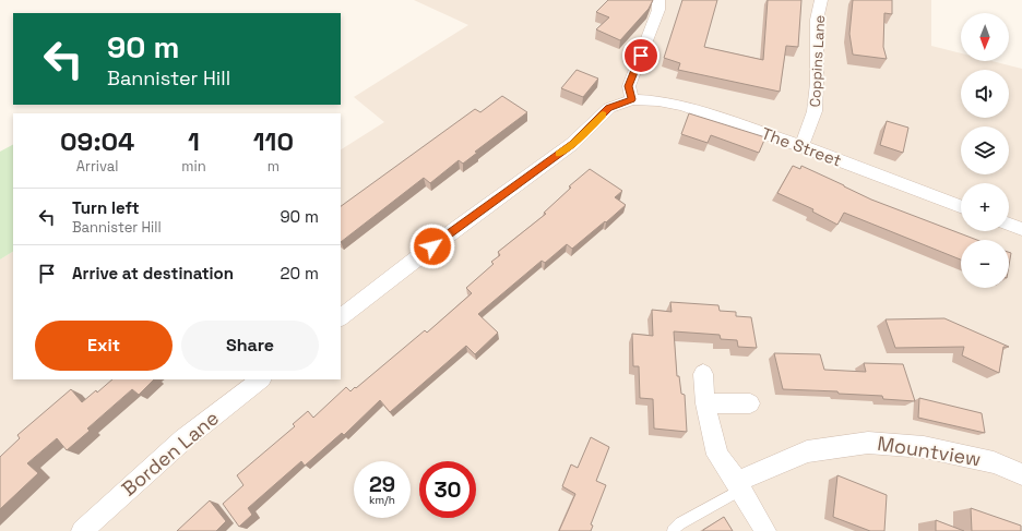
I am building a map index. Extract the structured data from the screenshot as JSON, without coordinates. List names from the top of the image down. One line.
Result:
{"streets":{"street":["Coppins Lane","The Street","Mountview","Borden Lane"]},"crossings":[["Coppins Lane","The Street"]],"north":"bottom","page":{"map_buttons":["+","−"],"turn":["90 m","Bannister Hill"],"eta":["09:04","Arrival","1","min","110","m"],"list":[{"name":"Turn left","note":"Bannister Hill","value":"90 m"},{"name":"Arrive at destination","value":"20 m"}],"buttons":["Exit","Share"],"speed":"29 km/h","limit":"30"}}
